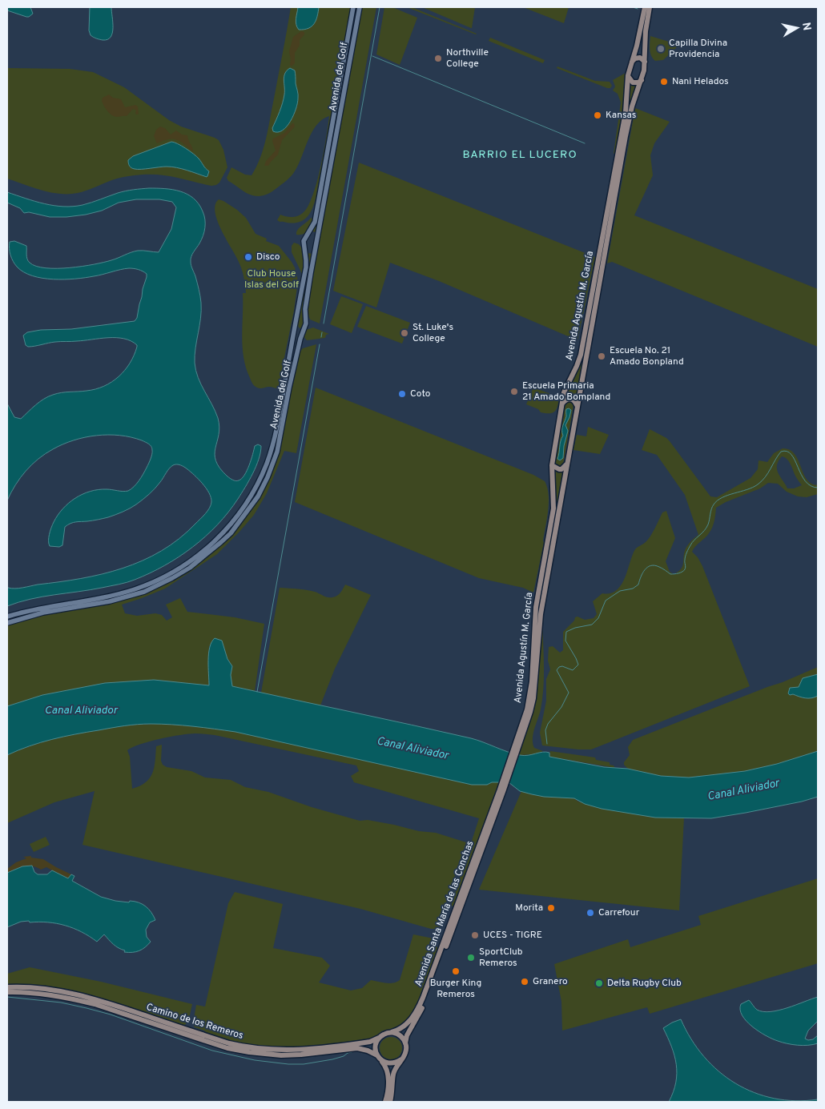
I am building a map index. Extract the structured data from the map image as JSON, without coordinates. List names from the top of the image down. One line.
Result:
{"streets":{"main road":["Avenida Agustín M. García","Avenida Santa María de las Conchas","Camino de los Remeros"],"street":["Avenida del Golf"]},"crossings":[["Avenida Santa María de las Conchas","Camino de los Remeros"]],"districts":["BARRIO EL LUCERO"],"water":["Canal Aliviador"],"parks":["Club House Islas del Golf"],"places":["Capilla Divina Providencia","Northville College","Nani Helados","Kansas","Disco","St. Luke's College","Escuela No. 21 Amado Bonpland","Escuela Primaria 21 Amado Bompland","Coto","Morita","Carrefour","UCES - TIGRE","SportClub Remeros","Burger King Remeros","Granero","Delta Rugby Club"],"north":"right"}
